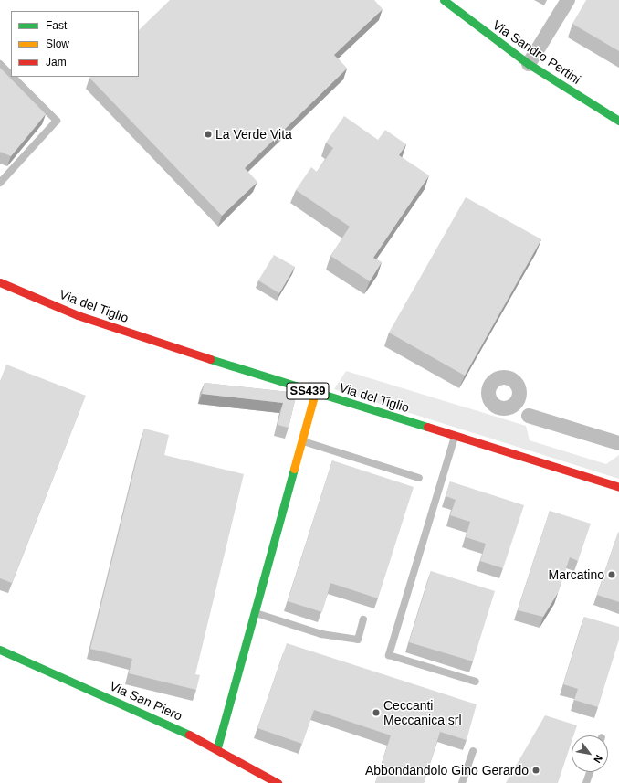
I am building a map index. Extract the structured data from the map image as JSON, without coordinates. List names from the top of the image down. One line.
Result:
{"streets":{"street":["Via Sandro Pertini","Via del Tiglio","SS439","Via San Piero"]},"places":["La Verde Vita","Marcatino","Ceccanti Meccanica srl","Abbondandolo Gino Gerardo"],"legend":["Fast","Slow","Jam"],"north":"bottom right"}
